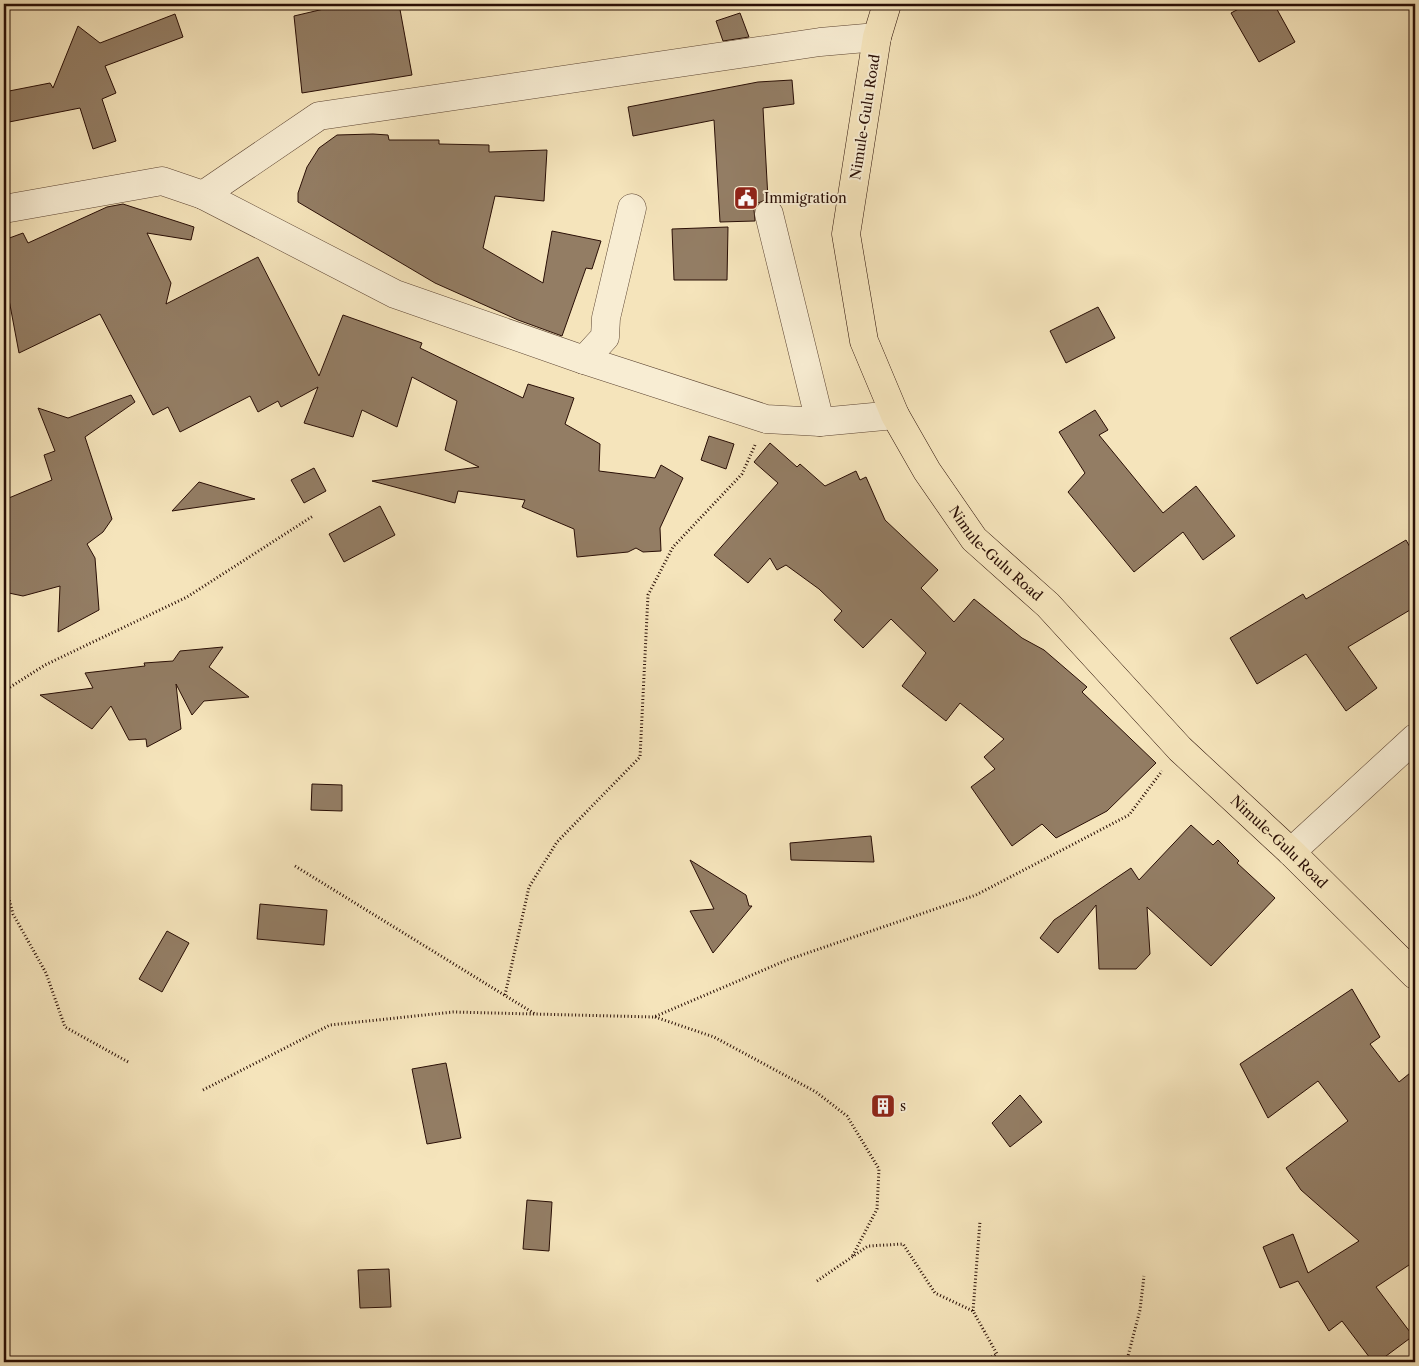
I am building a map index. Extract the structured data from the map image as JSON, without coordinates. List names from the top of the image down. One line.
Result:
{"streets":{"main road":["Nimule-Gulu Road"]},"places":{"public building":["Immigration"],"building":["s"]}}
